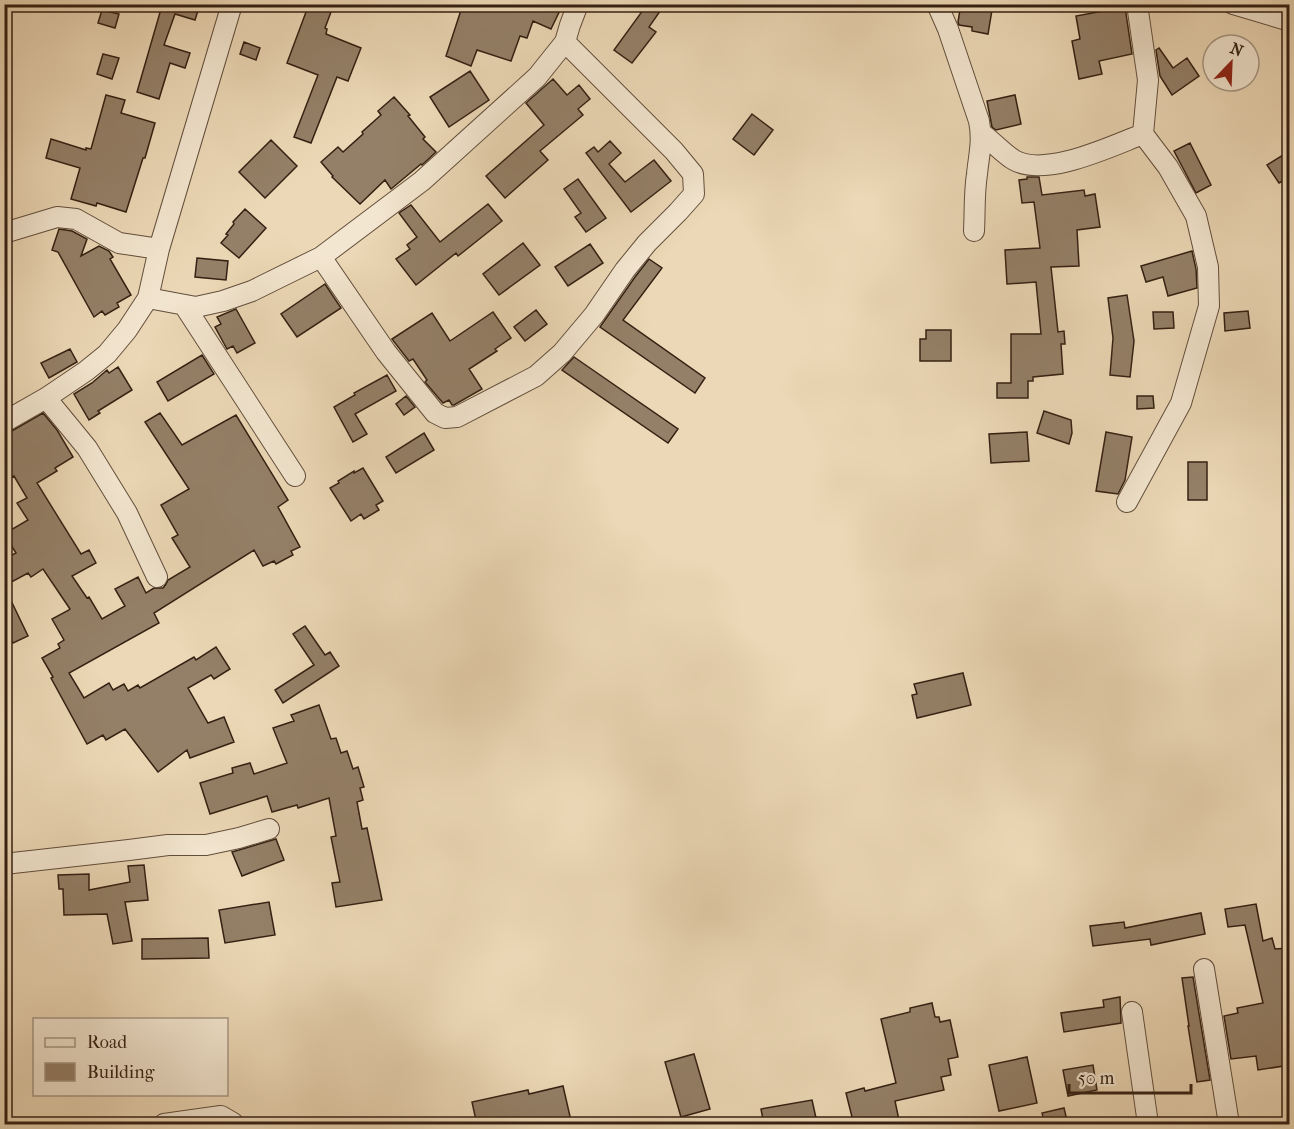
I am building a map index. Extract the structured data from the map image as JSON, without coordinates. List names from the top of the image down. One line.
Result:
{"legend":["Road","Building"],"scale_bar":"50 m","north":"top right"}
